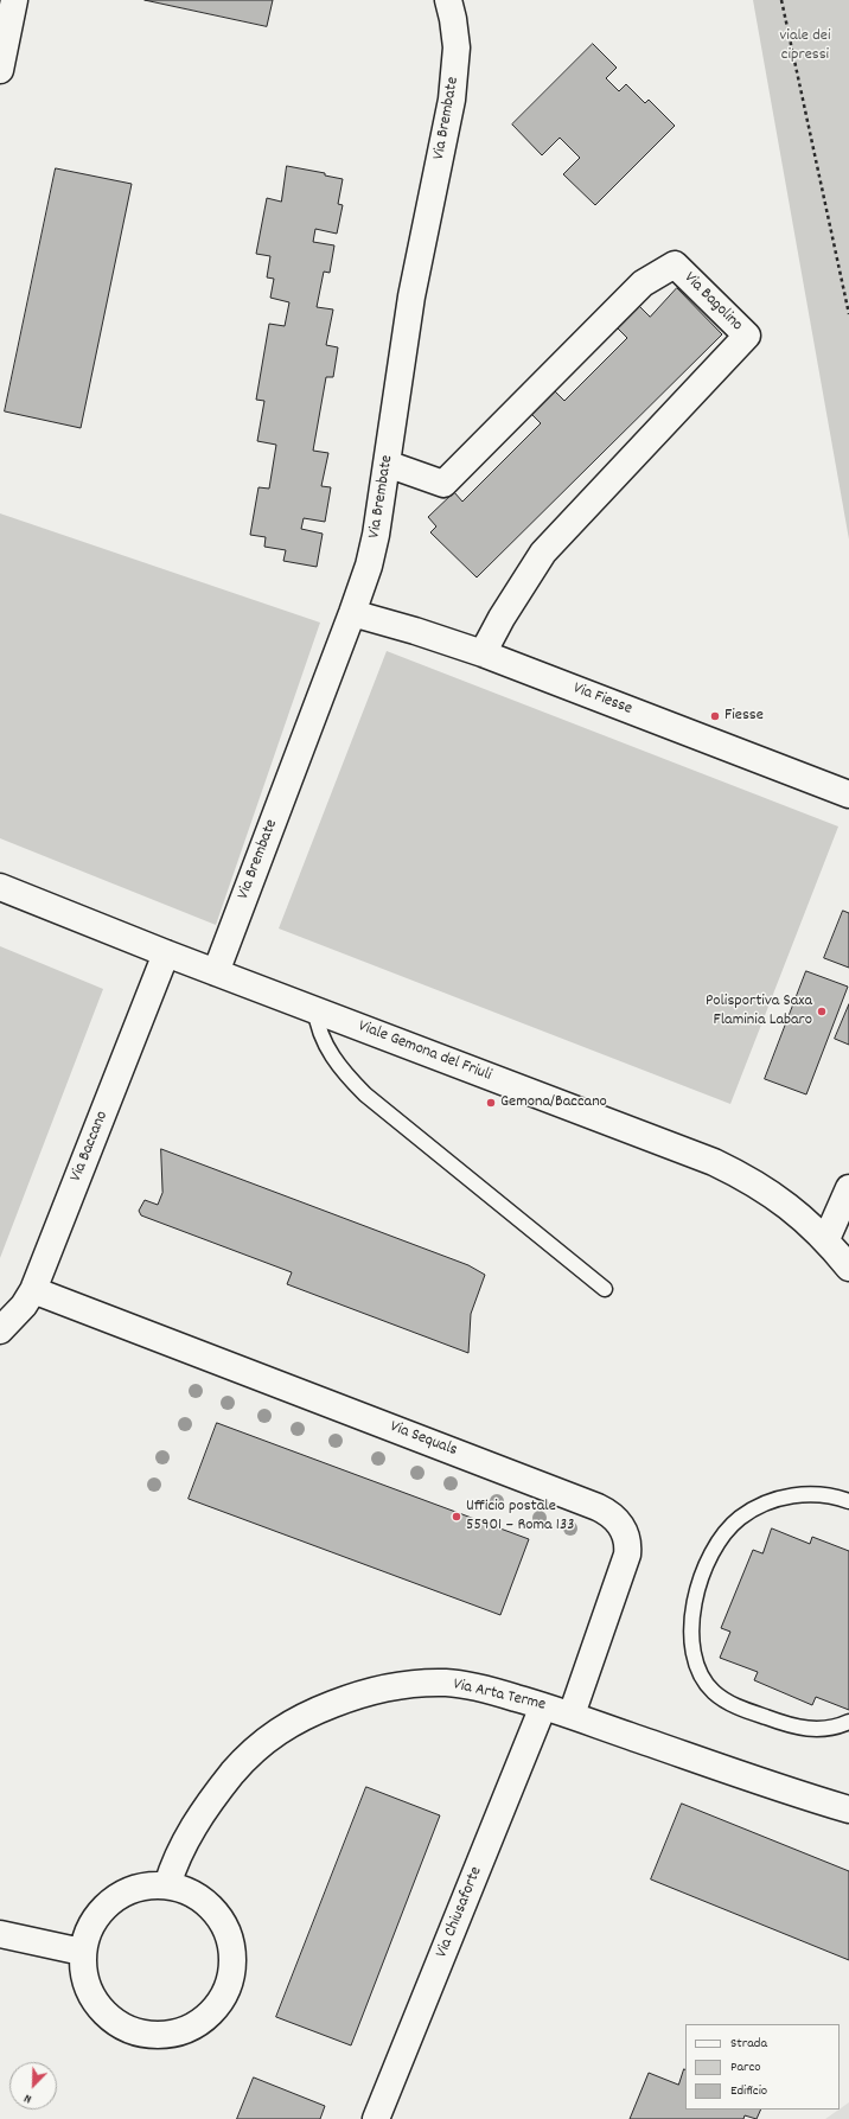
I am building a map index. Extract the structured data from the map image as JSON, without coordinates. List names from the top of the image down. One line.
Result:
{"streets":{"street":["Via Brembate","Via Bagolino","Via Fiesse","Viale Gemona del Friuli","Via Baccano","Via Sequals","Via Arta Terme","Via Chiusaforte"]},"crossings":[["Via Brembate","Via Bagolino"],["Via Brembate","Via Fiesse"],["Via Brembate","Viale Gemona del Friuli"],["Via Bagolino","Via Fiesse"],["Viale Gemona del Friuli","Via Baccano"],["Via Baccano","Via Sequals"],["Via Sequals","Via Arta Terme"],["Via Arta Terme","Via Chiusaforte"]],"parks":["viale dei cipressi"],"places":["Fiesse","Polisportiva Saxa Flaminia Labaro","Gemona/Baccano","Ufficio postale 55901 – Roma 133"],"legend":["Strada","Parco","Edificio"],"north":"bottom left"}
